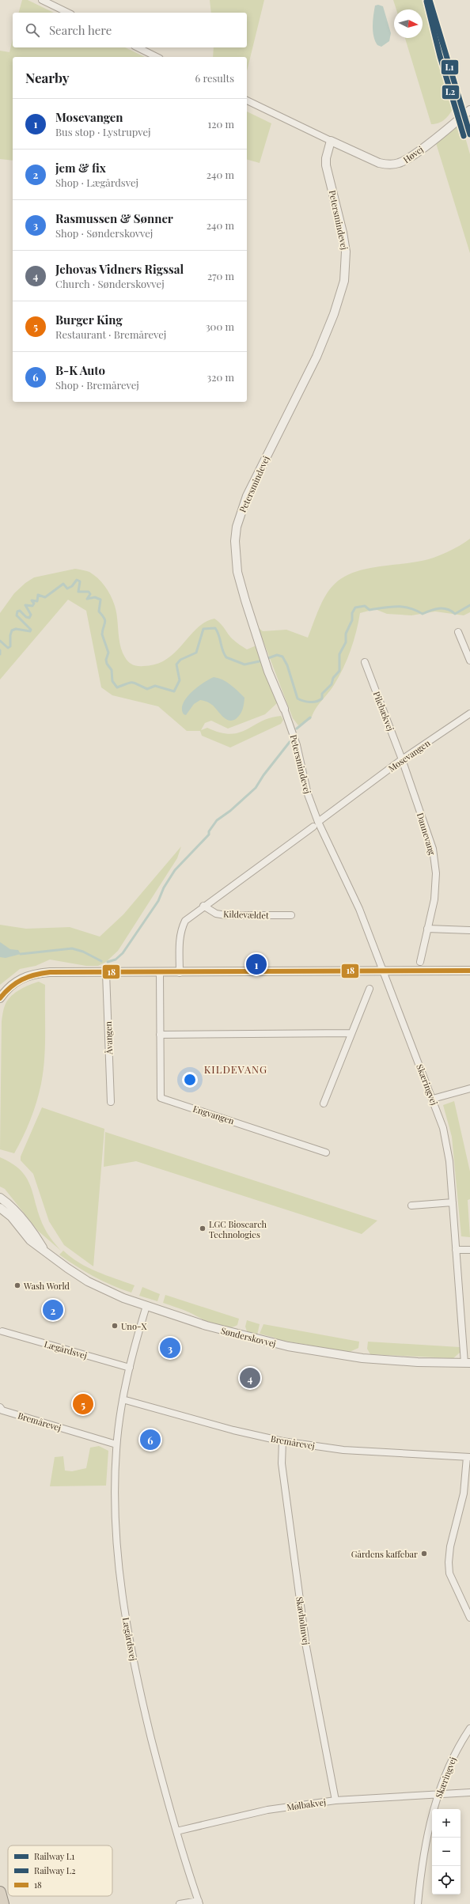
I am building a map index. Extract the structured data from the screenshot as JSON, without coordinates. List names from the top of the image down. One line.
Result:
{"streets":{"street":["Høvej","Petersmindevej","Pilebækvej","Mosevangen","Dannevang","Kildevældet","Åvangen","Skæringvej","Engvangen","Sønderskovvej","Lægårdsvej","Bremårevej","Skavholmvej","Mølbakvej"]},"crossings":[["Høvej","Petersmindevej"],["Petersmindevej","Mosevangen"],["Petersmindevej","Skæringvej"],["Pilebækvej","Mosevangen"],["Pilebækvej","Dannevang"],["Mosevangen","Dannevang"],["Mosevangen","Kildevældet"],["Skæringvej","Sønderskovvej"],["Skæringvej","Mølbakvej"],["Sønderskovvej","Lægårdsvej"],["Lægårdsvej","Bremårevej"],["Lægårdsvej","Mølbakvej"],["Bremårevej","Skavholmvej"],["Skavholmvej","Mølbakvej"]],"districts":["KILDEVANG"],"places":["LGC Biosearch Technologies","Wash World","Uno-X","Gårdens kaffebar"],"lines":["rail line L1","rail line L2","transit line 18"],"legend":["Railway L1","Railway L2","18"],"north":"right","page":{"search":"Search here","heading":["Nearby","6 results"],"list":[{"mark":"1","name":"Mosevangen","note":"Bus stop · Lystrupvej","value":"120 m"},{"mark":"2","name":"jem & fix","note":"Shop · Lægårdsvej","value":"240 m"},{"mark":"3","name":"Rasmussen & Sønner","note":"Shop · Sønderskovvej","value":"240 m"},{"mark":"4","name":"Jehovas Vidners Rigssal","note":"Church · Sønderskovvej","value":"270 m"},{"mark":"5","name":"Burger King","note":"Restaurant · Bremårevej","value":"300 m"},{"mark":"6","name":"B-K Auto","note":"Shop · Bremårevej","value":"320 m"}],"pins":["1","2","3","4","5","6"],"map_buttons":["+","−"]}}
